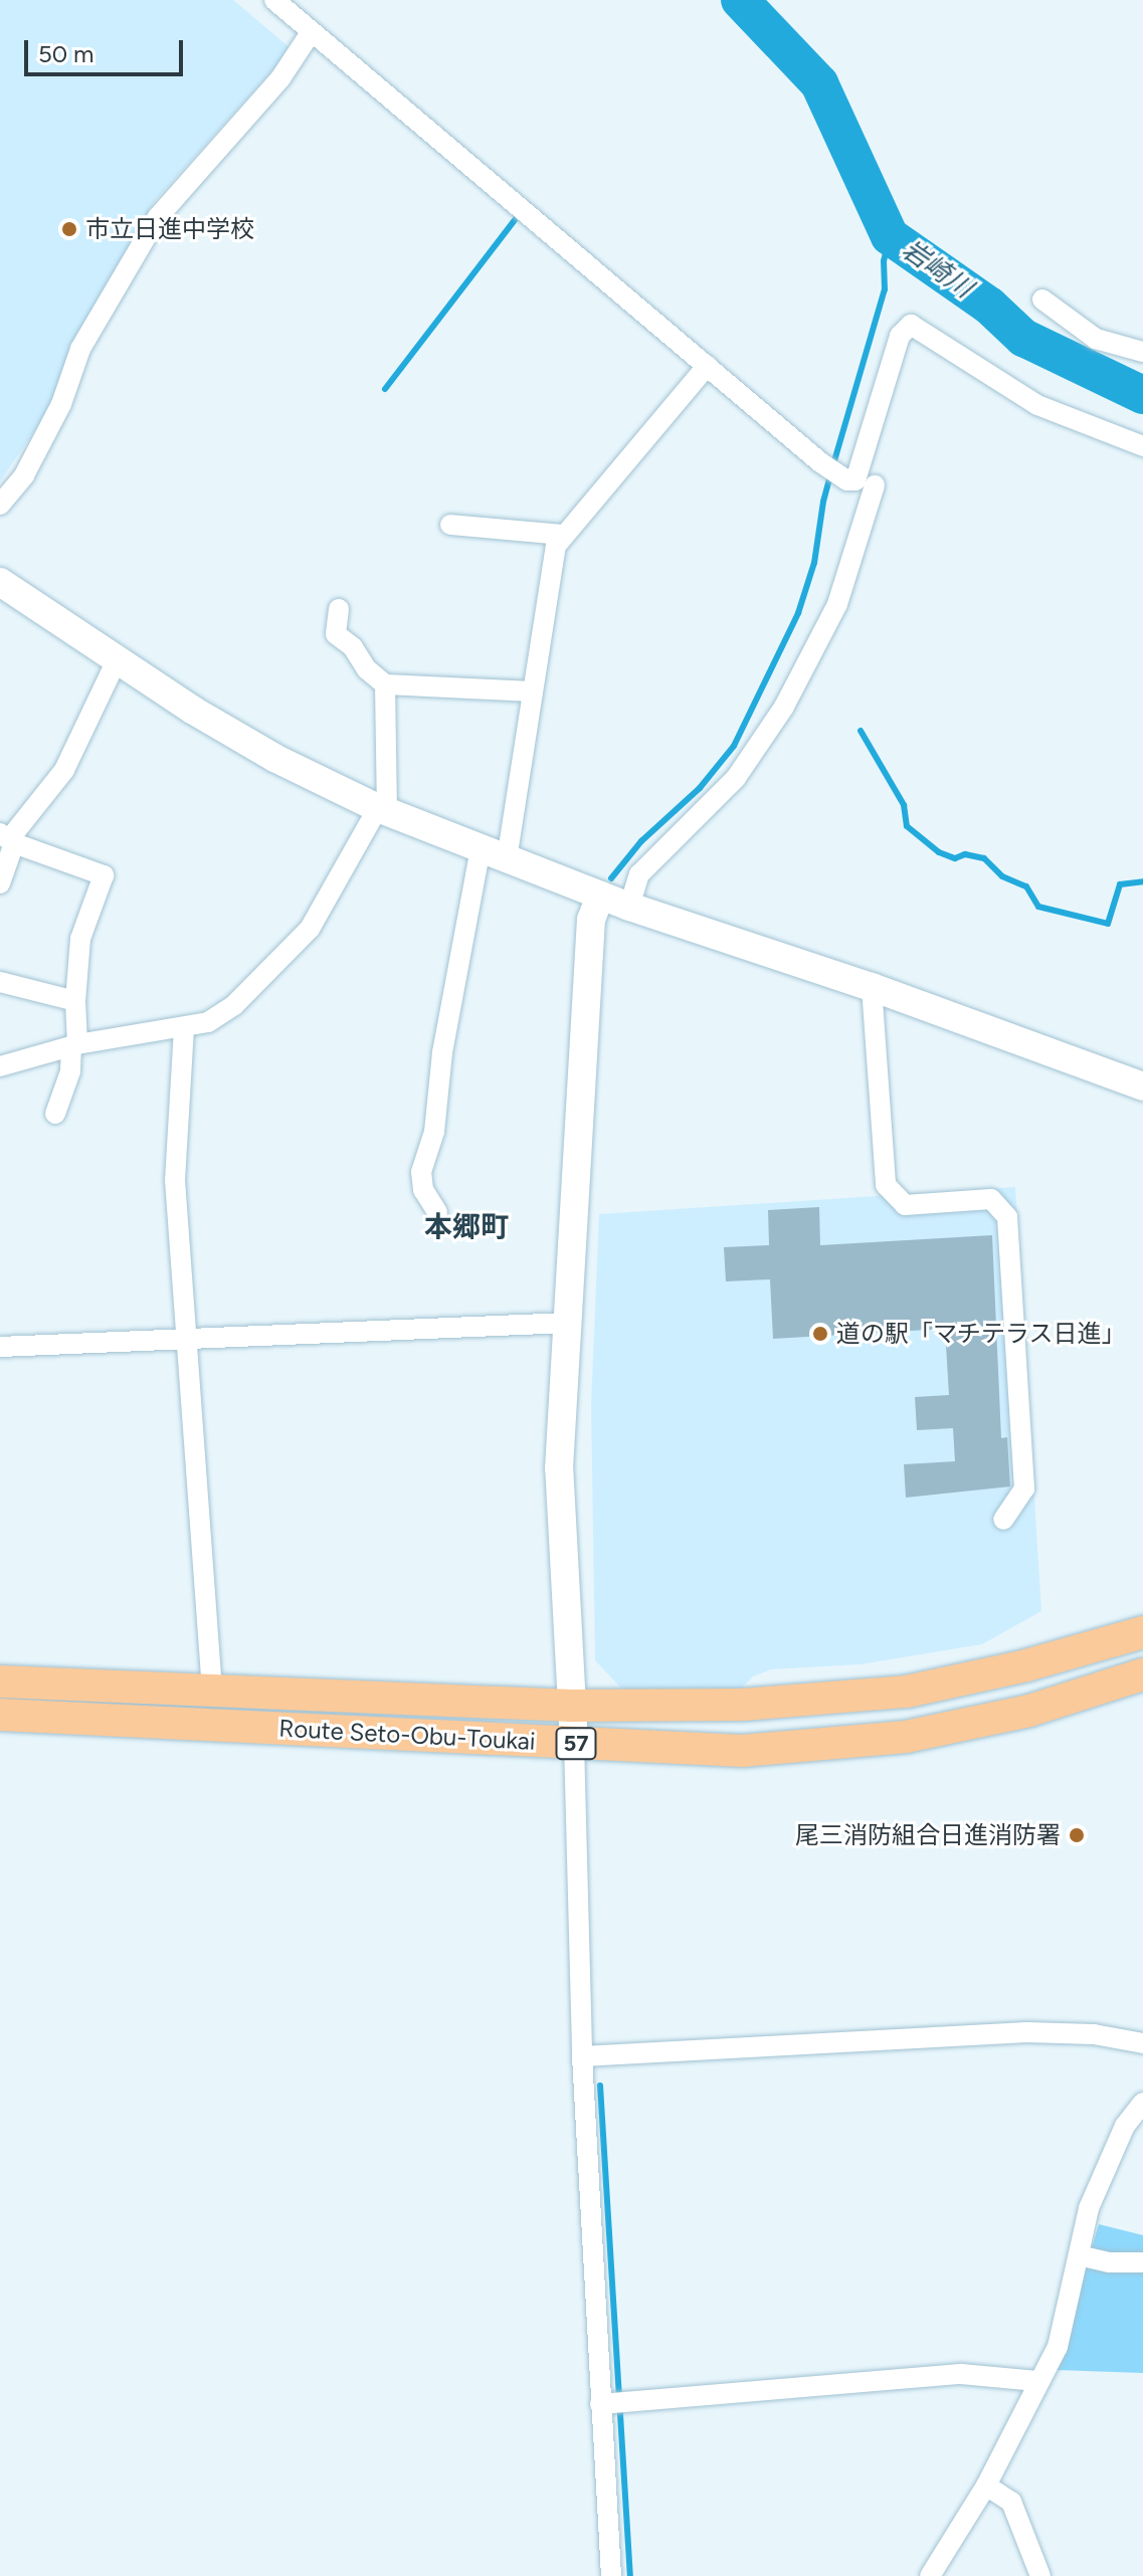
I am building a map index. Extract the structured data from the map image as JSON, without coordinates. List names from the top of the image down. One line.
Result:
{"streets":{"main road":["Route Seto-Obu-Toukai","57"]},"districts":["本郷町"],"water":["岩崎川"],"places":["市立日進中学校","道の駅「マチテラス日進」","尾三消防組合日進消防署"],"scale_bar":"50 m"}
